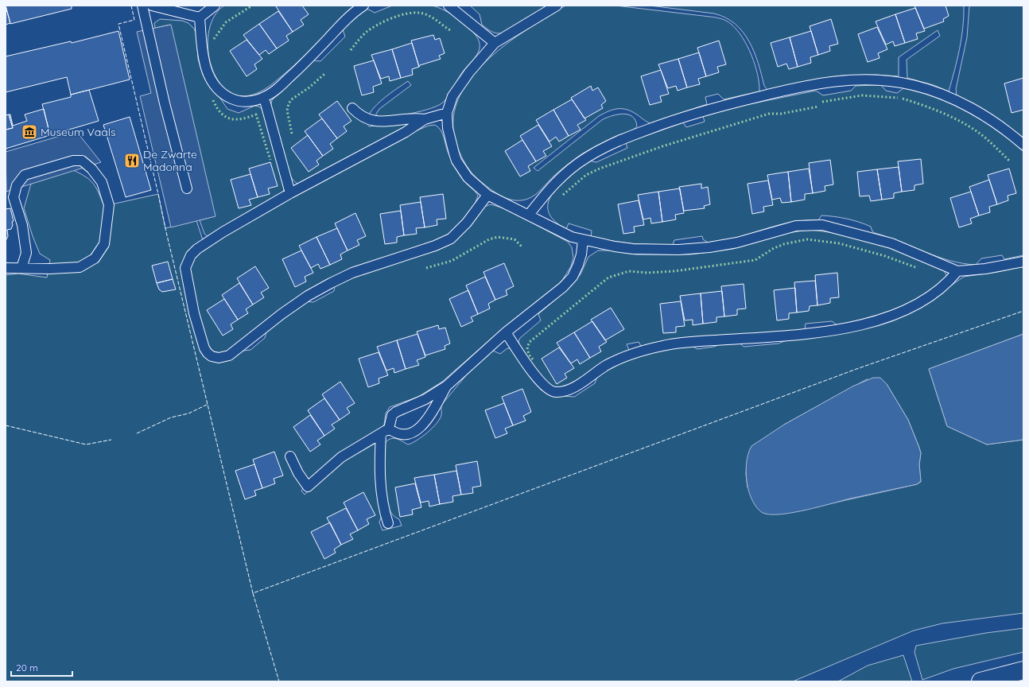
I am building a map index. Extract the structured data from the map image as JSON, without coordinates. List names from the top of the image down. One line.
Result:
{"places":{"museum":["Museum Vaals"],"restaurant":["De Zwarte Madonna"]},"scale_bar":"20 m"}
